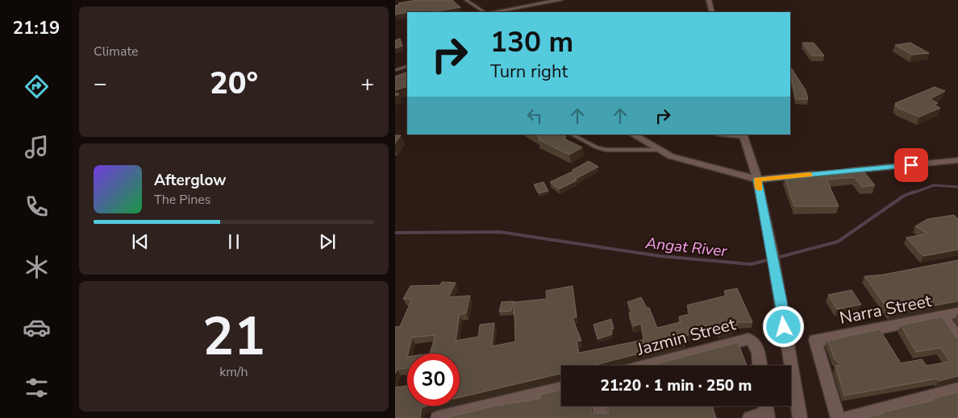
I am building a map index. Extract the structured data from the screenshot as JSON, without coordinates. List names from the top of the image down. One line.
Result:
{"streets":{"street":["Narra Street","Jazmin Street"]},"water":["Angat River"],"page":{"tabs":"21:19","tile":["Climate",["21","km/h"]],"turn":["130 m","Turn right"],"heat":["−","20°","+"],"song":["Afterglow","The Pines"],"limit":"30","trip":"21:20 · 1 min · 250 m"}}
